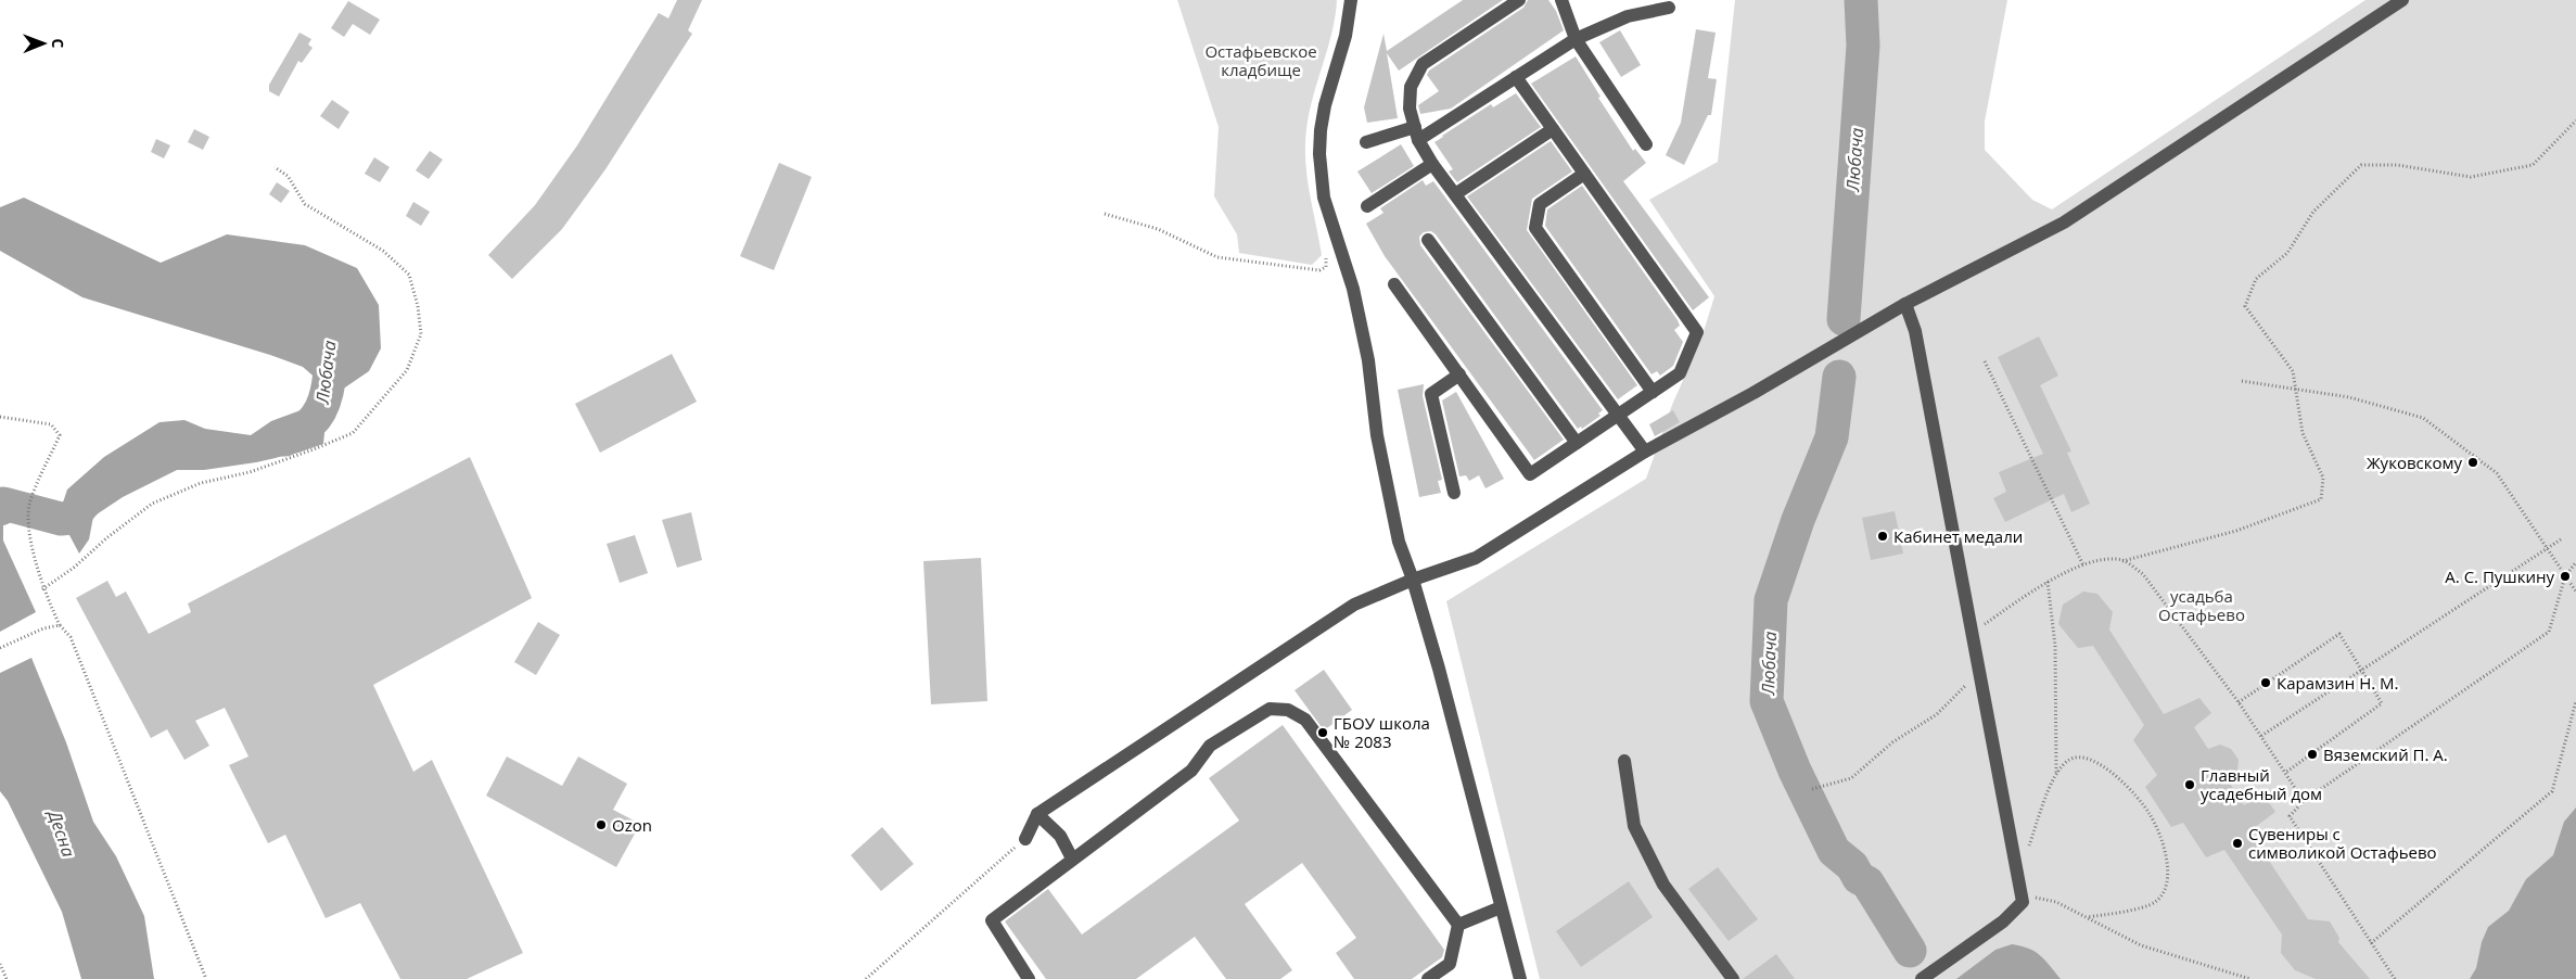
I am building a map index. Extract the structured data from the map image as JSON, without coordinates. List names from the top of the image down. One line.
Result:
{"water":["Любача","Десна"],"parks":["Остафьевское кладбище","усадьба Остафьево"],"places":["Жуковскому","Кабинет медали","А. С. Пушкину","Карамзин Н. М.","ГБОУ школа № 2083","Вяземский П. А.","Главный усадебный дом","Ozon","Сувениры с символикой Остафьево"],"north":"right"}
